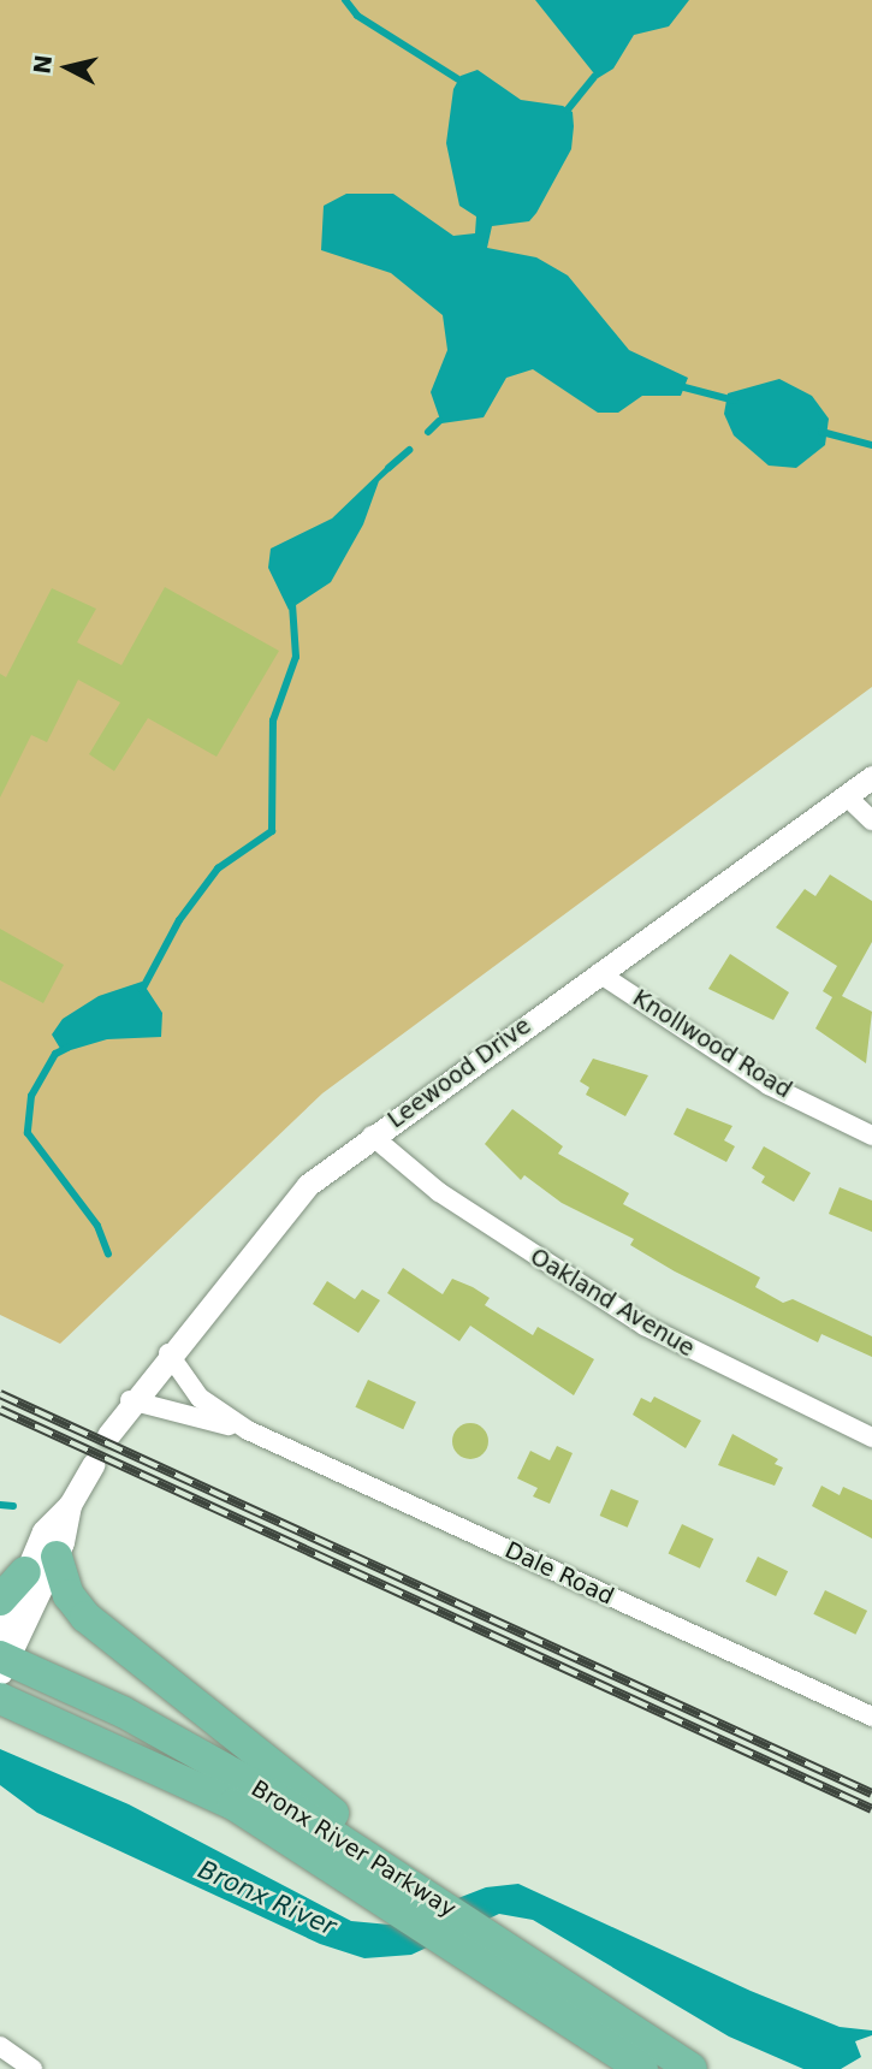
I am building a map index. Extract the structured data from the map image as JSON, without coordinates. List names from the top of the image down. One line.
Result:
{"streets":{"highway":["Bronx River Parkway"],"street":["Knollwood Road","Leewood Drive","Oakland Avenue","Dale Road"]},"crossings":[["Knollwood Road","Leewood Drive"],["Leewood Drive","Oakland Avenue"],["Leewood Drive","Dale Road"]],"water":["Bronx River"],"north":"left"}
